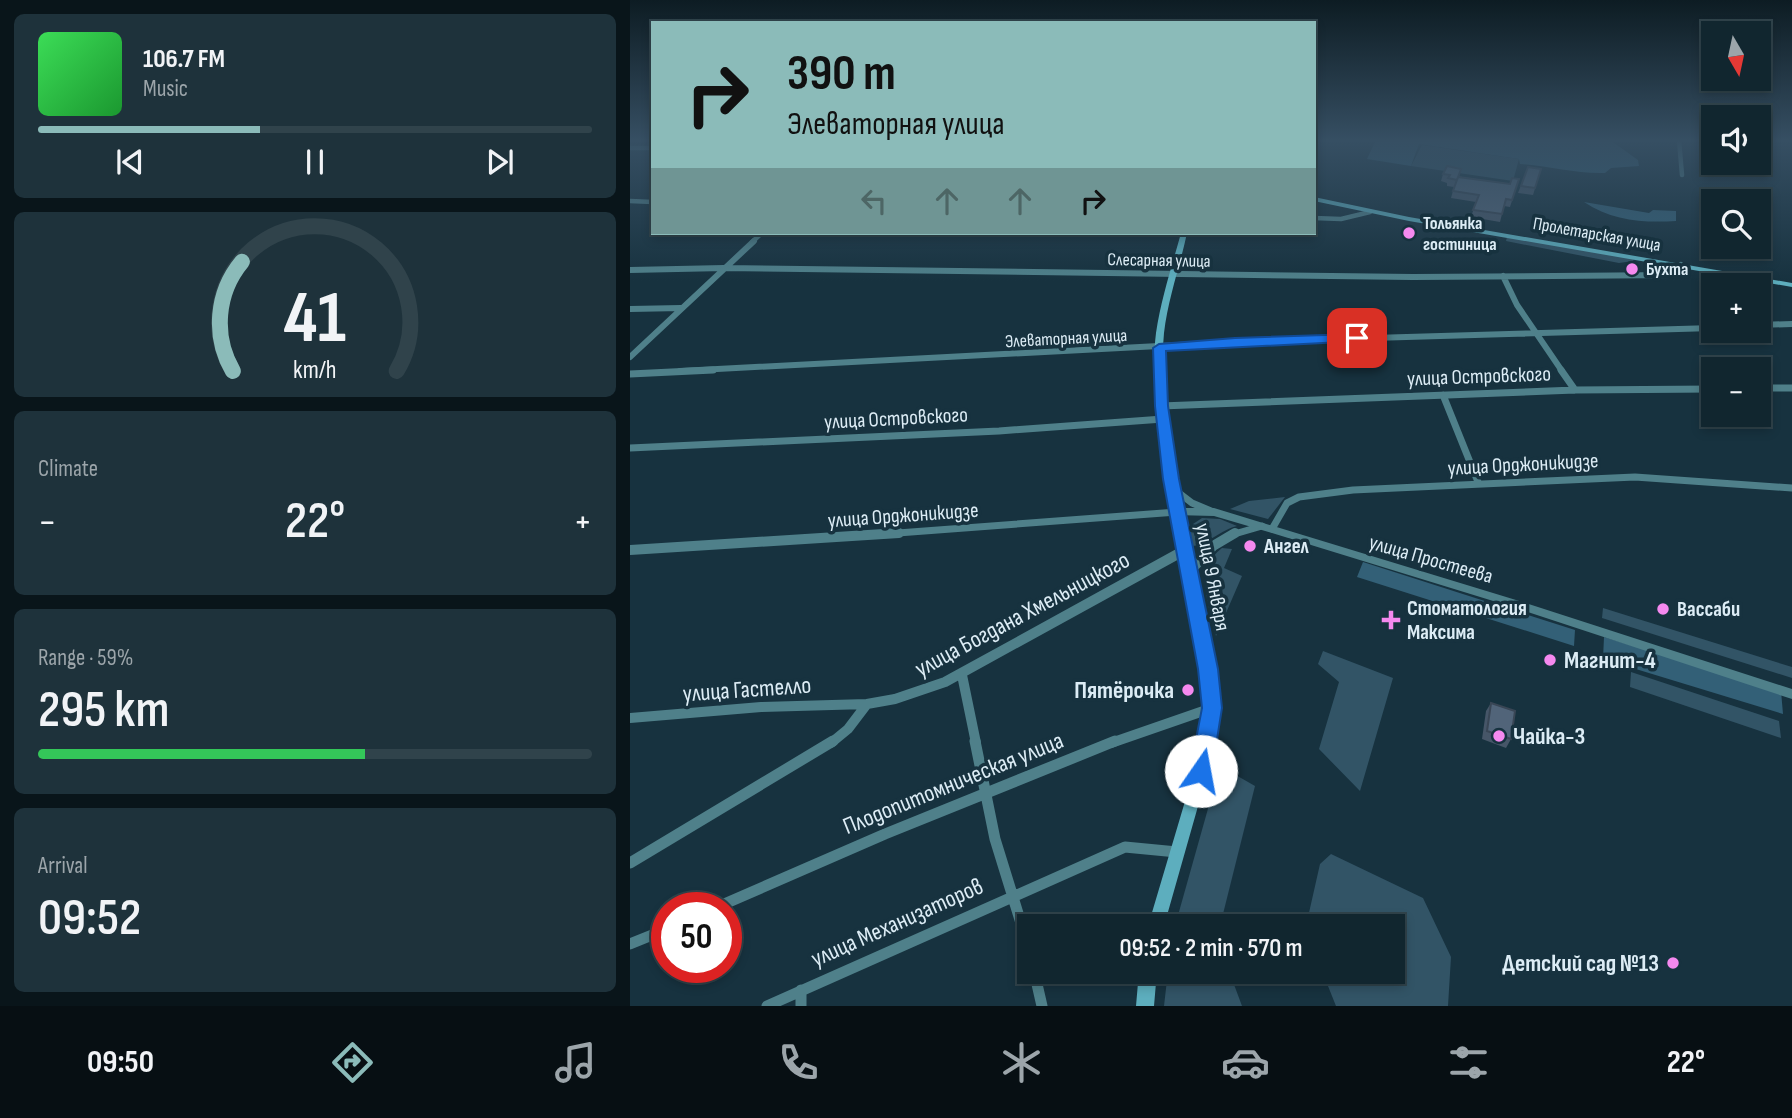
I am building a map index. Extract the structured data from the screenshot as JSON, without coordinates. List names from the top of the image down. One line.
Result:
{"streets":{"main road":["Пролетарская улица","улица 9 Января"],"street":["Слесарная улица","Элеваторная улица","улица Островского","улица Орджоникидзе","улица Простеева","улица Богдана Хмельницкого","улица Гастелло","Плодопитомническая улица","улица Механизаторов"]},"crossings":[["Пролетарская улица","Слесарная улица"],["Слесарная улица","улица 9 Января"],["Элеваторная улица","улица 9 Января"],["улица Островского","улица 9 Января"],["улица Орджоникидзе","улица Простеева"],["улица Орджоникидзе","улица 9 Января"],["улица Простеева","улица 9 Января"],["улица 9 Января","улица Богдана Хмельницкого"],["улица 9 Января","Плодопитомническая улица"],["улица 9 Января","улица Механизаторов"],["улица Богдана Хмельницкого","улица Гастелло"]],"places":{"other":["Тольянка гостиница","Бухта","Ангел","Вассаби","Магнит-4","Пятёрочка","Чайка-3","Детский сад №13"],"health":["Стоматология Максима"]},"north":"bottom","page":{"map_buttons":["+","−"],"turn":["390 m","Элеваторная улица"],"song":["106.7 FM","Music"],"tile":["Climate",["Range · 59%","295 km"],["Arrival","09:52"]],"heat":["−","22°","+"],"limit":"50","trip":"09:52 · 2 min · 570 m","tabs":["09:50","22°"],"gauge":["41","km/h"]}}
